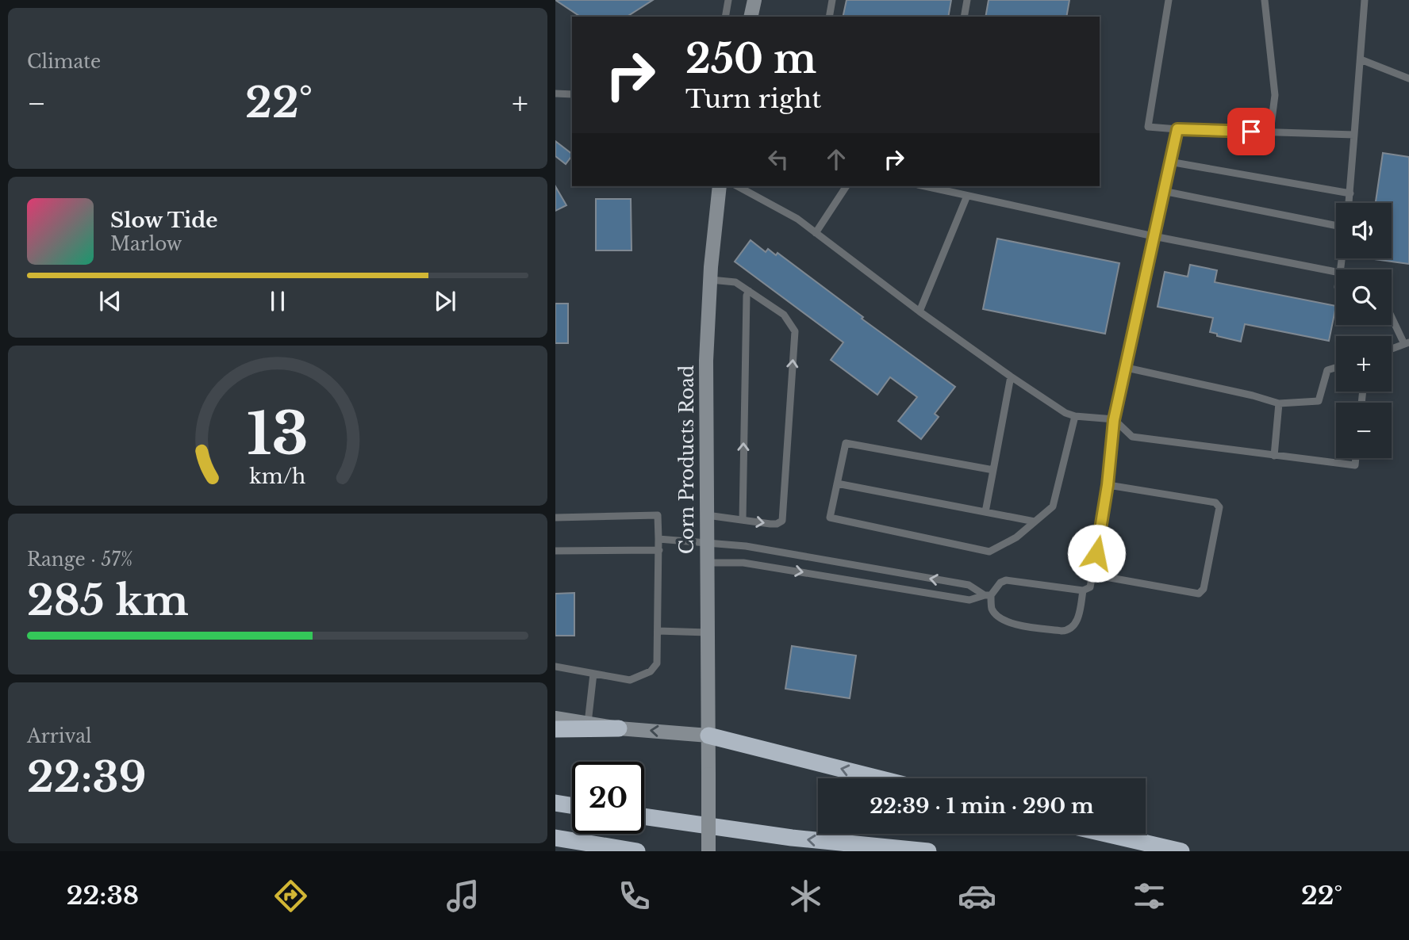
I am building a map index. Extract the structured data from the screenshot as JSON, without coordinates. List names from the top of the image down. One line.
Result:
{"streets":{"street":["Corn Products Road"]},"page":{"tile":["Climate",["Range · 57%","285 km"],["Arrival","22:39"]],"turn":["250 m","Turn right"],"heat":["−","22°","+"],"song":["Slow Tide","Marlow"],"map_buttons":["+","−"],"limit":"20","trip":"22:39 · 1 min · 290 m","tabs":["22:38","22°"],"gauge":["13","km/h"]}}
